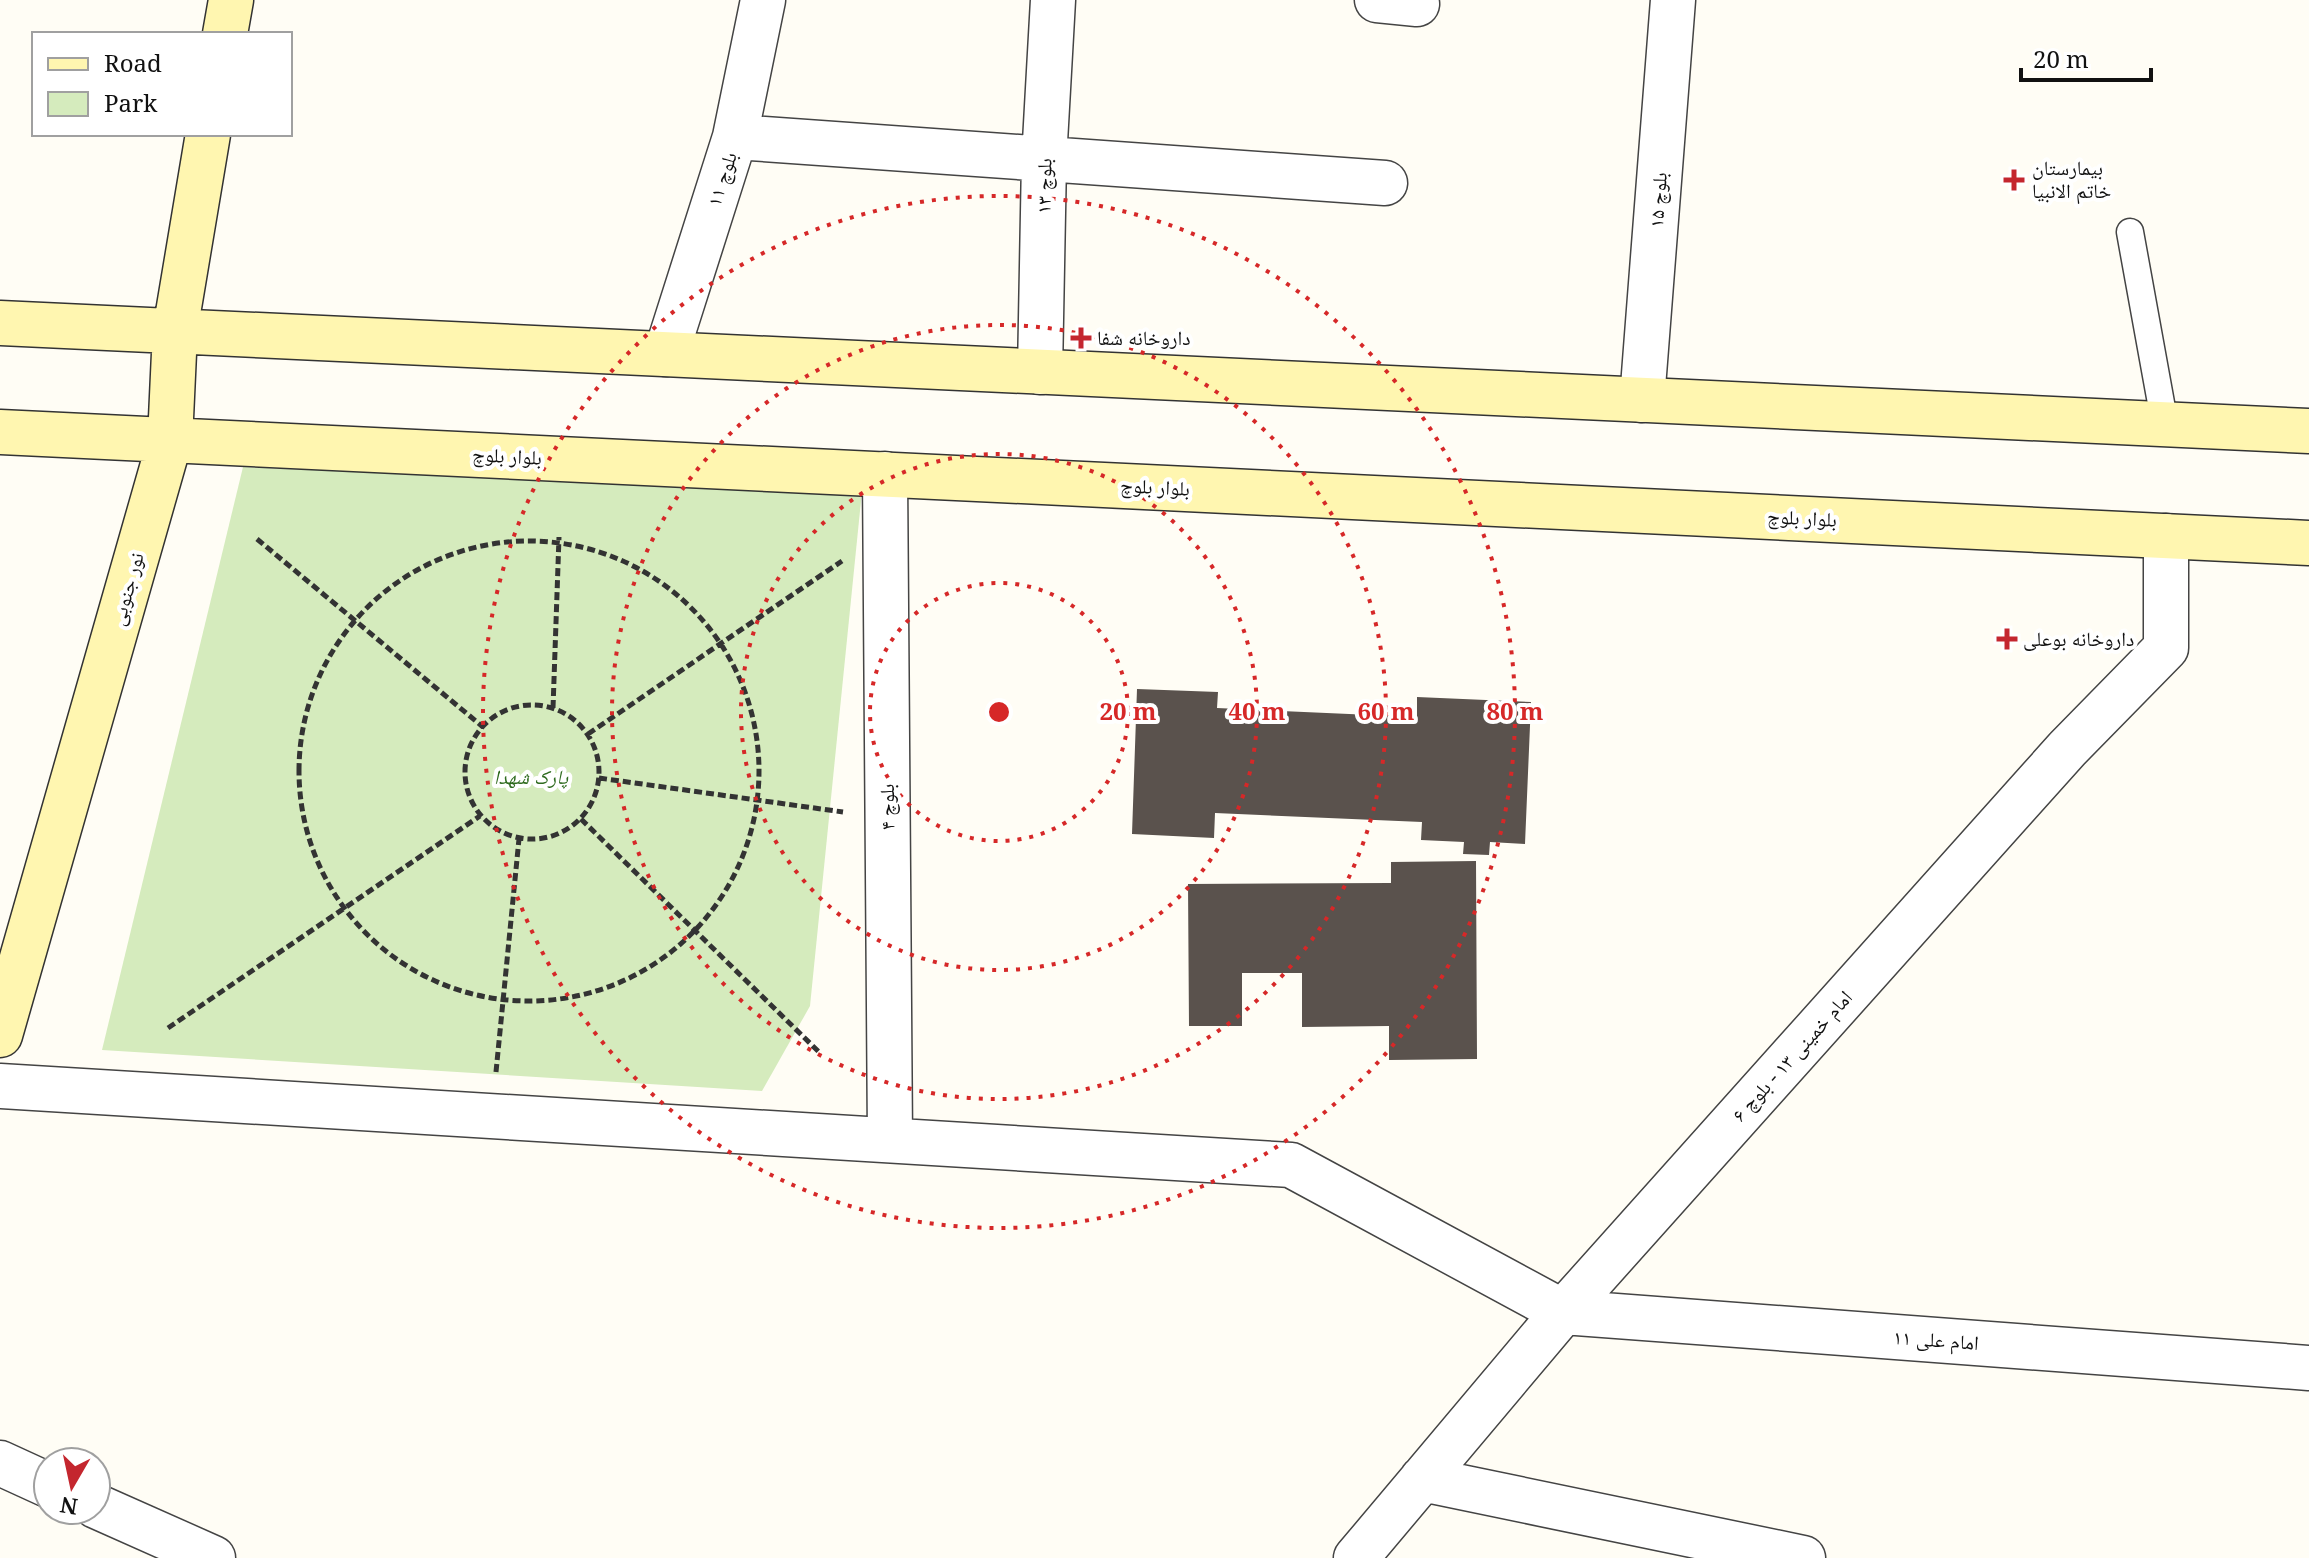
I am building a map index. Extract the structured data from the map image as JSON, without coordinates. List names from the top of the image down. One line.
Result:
{"streets":{"main road":["بلوار بلوچ","نور جنوبی"],"street":["بلوچ ۱۱","بلوچ ۱۳","بلوچ ۱۵","بلوچ ۴","امام خمینی ۱۳ - بلوچ ۶","امام علی ۱۱"]},"crossings":[["بلوار بلوچ","نور جنوبی"],["بلوار بلوچ","بلوچ ۴"],["بلوار بلوچ","امام خمینی ۱۳ - بلوچ ۶"],["امام خمینی ۱۳ - بلوچ ۶","امام علی ۱۱"]],"parks":["پارک شهدا"],"places":{"health":["بیمارستان خاتم الانبیا","داروخانه شفا","داروخانه بوعلی"]},"legend":["Road","Park"],"scale_bar":"20 m","north":"bottom","rings":["20 m","40 m","60 m","80 m"]}
